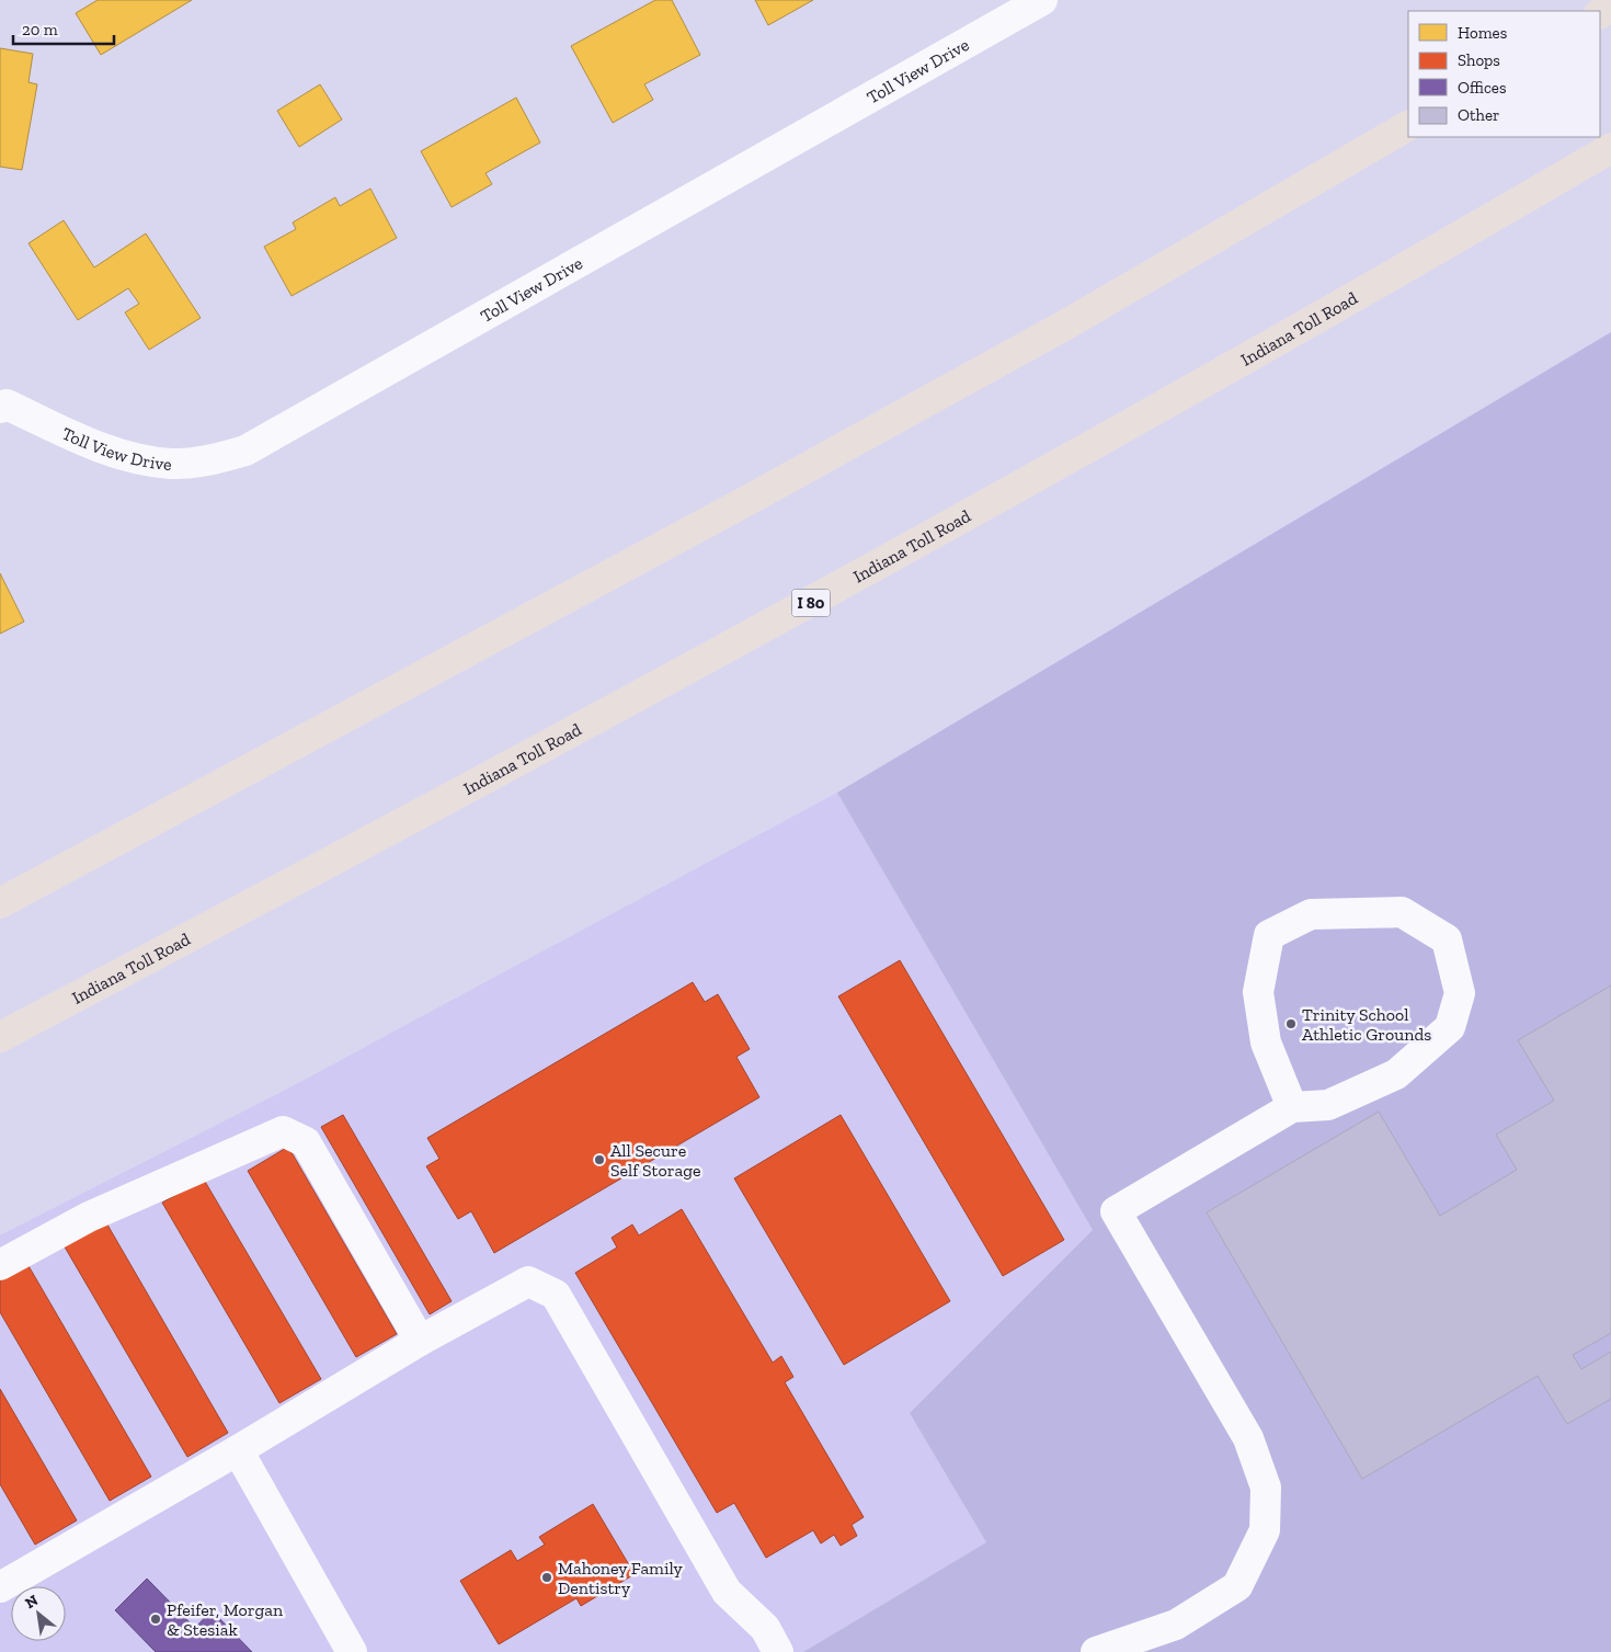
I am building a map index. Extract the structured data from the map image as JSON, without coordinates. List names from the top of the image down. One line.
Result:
{"streets":{"highway":["Indiana Toll Road","I 80"],"street":["Toll View Drive"]},"places":["Trinity School Athletic Grounds","All Secure Self Storage","Mahoney Family Dentistry","Pfeifer, Morgan & Stesiak"],"legend":["Homes","Shops","Offices","Other"],"scale_bar":"20 m","north":"top left"}
